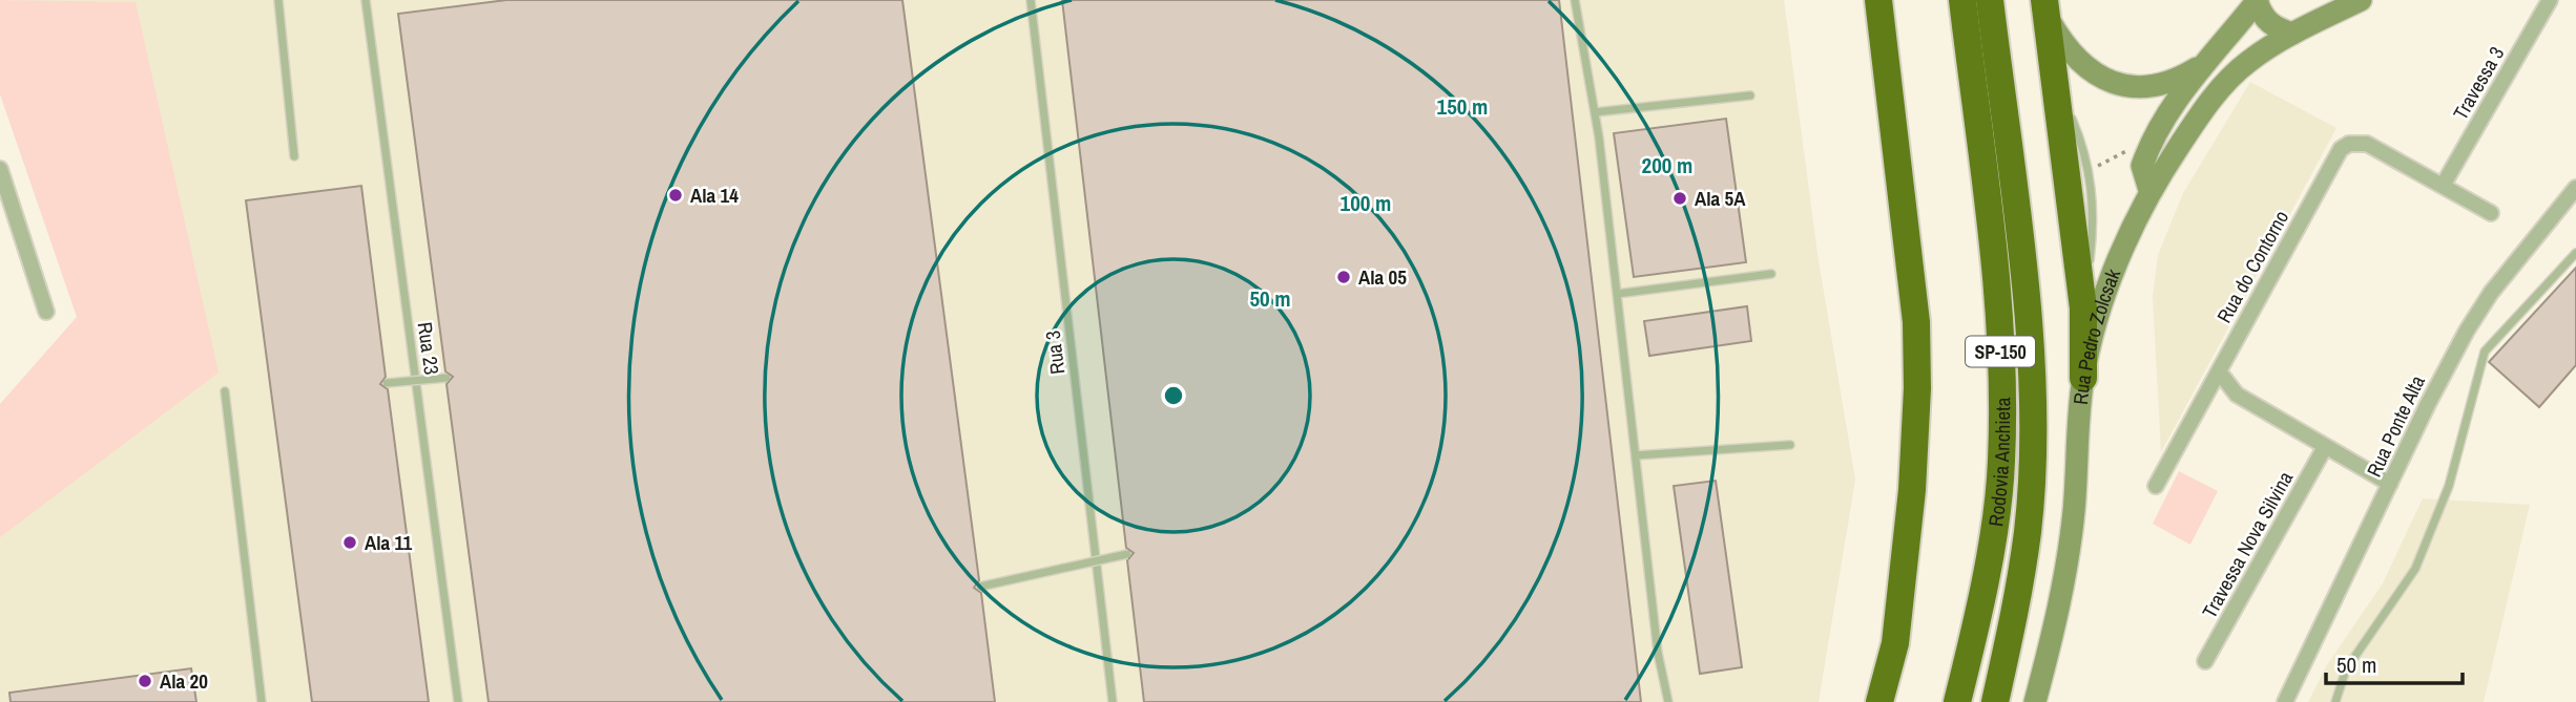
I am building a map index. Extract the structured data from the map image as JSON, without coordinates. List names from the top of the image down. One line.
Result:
{"streets":{"highway":["SP-150","Rodovia Anchieta"],"main road":["Rua Pedro Zolcsak"],"street":["Travessa 3","Rua do Contorno","Rua Ponte Alta","Travessa Nova Silvina"],"lane":["Rua 23","Rua 3"]},"crossings":[["Travessa 3","Rua do Contorno"]],"places":["Ala 14","Ala 5A","Ala 05","Ala 11","Ala 20"],"scale_bar":"50 m","rings":["150 m","200 m","100 m","50 m"]}
